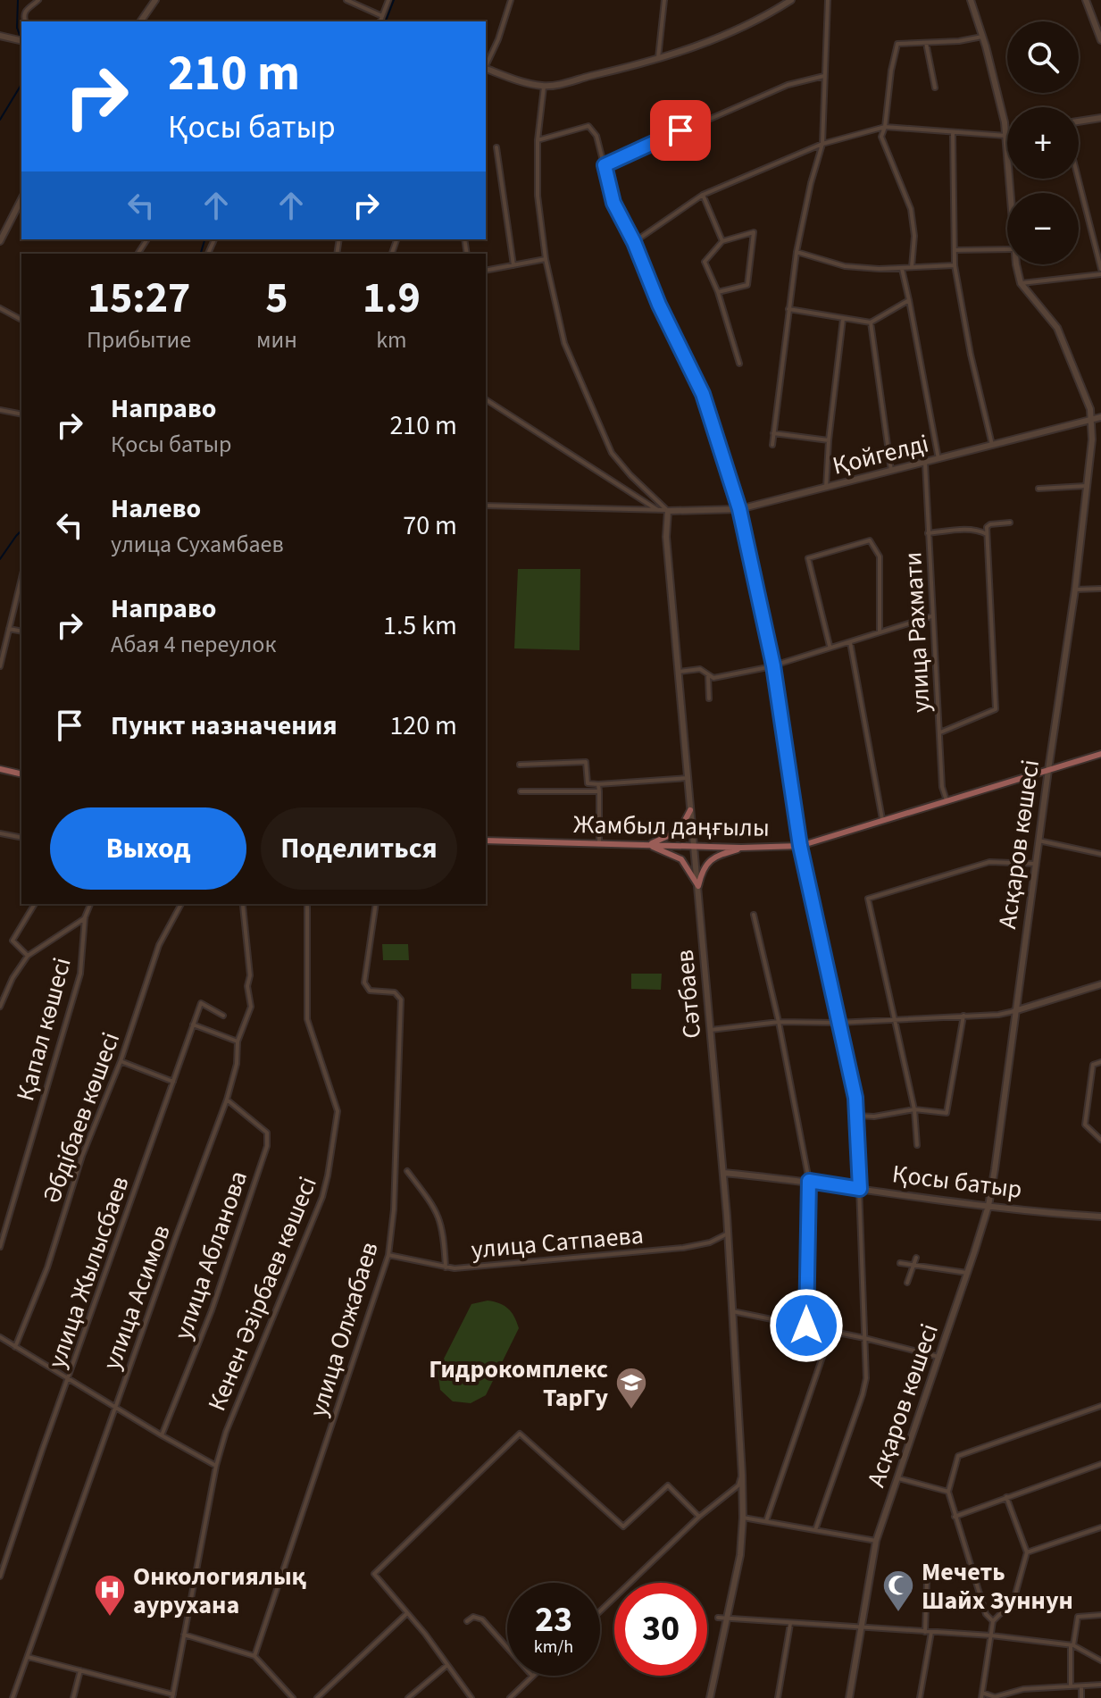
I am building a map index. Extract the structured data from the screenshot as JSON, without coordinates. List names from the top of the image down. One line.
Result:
{"streets":{"main road":["Жамбыл даңғылы"],"street":["Қойгелді","улица Рахмати","Асқаров көшесі","Сәтбаев","Қапал көшесі","Әбдібаев көшесі","Қосы батыр","улица Сатпаева","улица Абланова","улица Жылысбаев","Кенен Әзірбаев көшесі","улица Асимов","улица Олжабаев"]},"crossings":[["Қойгелді","улица Рахмати"],["Қойгелді","Асқаров көшесі"],["Қойгелді","Сәтбаев"],["улица Рахмати","Жамбыл даңғылы"],["Жамбыл даңғылы","Асқаров көшесі"],["Жамбыл даңғылы","Сәтбаев"],["Асқаров көшесі","Қосы батыр"],["Сәтбаев","Қосы батыр"],["Сәтбаев","улица Сатпаева"],["улица Сатпаева","улица Олжабаев"],["улица Абланова","улица Асимов"]],"places":{"school or university":["Гидрокомплекс ТарГу"],"mosque":["Мечеть Шайх Зуннун"],"hospital":["Онкологиялық аурухана"]},"page":{"map_buttons":["+","−"],"turn":["210 m","Қосы батыр"],"eta":["15:27","Прибытие","5","мин","1.9","km"],"list":[{"name":"Направо","note":"Қосы батыр","value":"210 m"},{"name":"Налево","note":"улица Сухамбаев","value":"70 m"},{"name":"Направо","note":"Абая 4 переулок","value":"1.5 km"},{"name":"Пункт назначения","value":"120 m"}],"buttons":["Выход","Поделиться"],"speed":"23 km/h","limit":"30"}}
